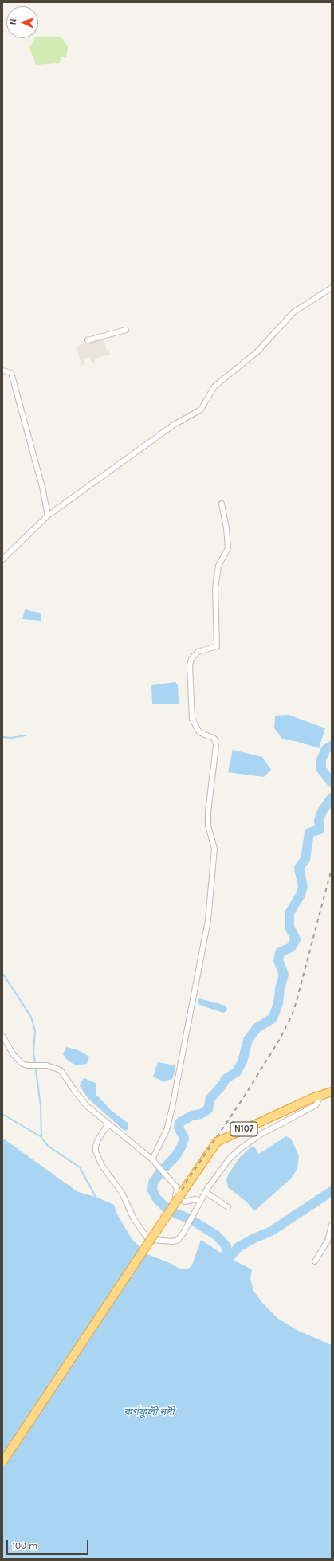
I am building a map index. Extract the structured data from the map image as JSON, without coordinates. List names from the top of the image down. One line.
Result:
{"streets":{"highway":["N107"]},"water":["কর্ণফুলী নদী"],"scale_bar":"100 m","north":"left"}
